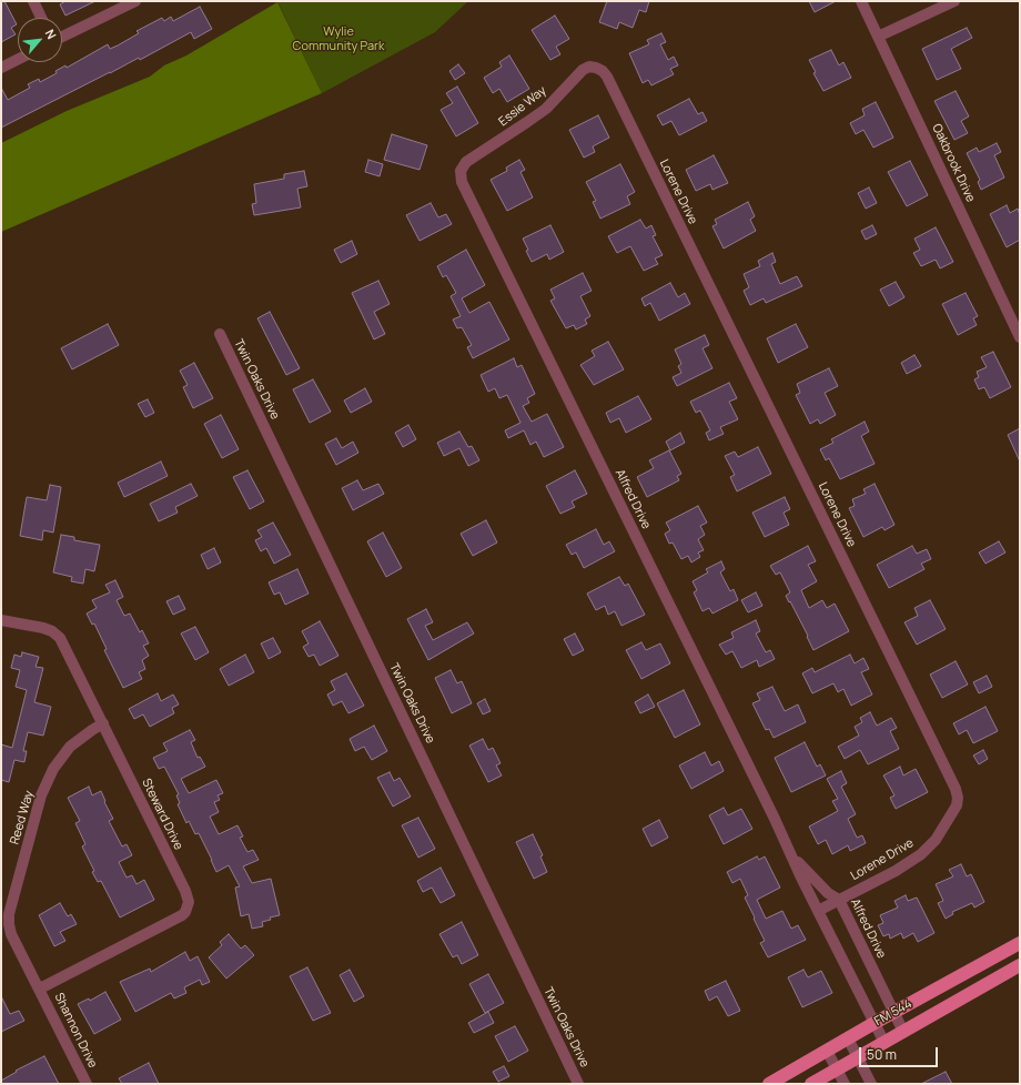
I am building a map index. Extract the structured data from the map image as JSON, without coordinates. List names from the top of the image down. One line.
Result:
{"streets":{"main road":["FM 544"],"street":["Essie Way","Oakbrook Drive","Lorene Drive","Twin Oaks Drive","Alfred Drive","Steward Drive","Reed Way","Shannon Drive"]},"crossings":[["Essie Way","Lorene Drive"],["Essie Way","Alfred Drive"],["Lorene Drive","Alfred Drive"],["Alfred Drive","FM 544"],["Steward Drive","Reed Way"],["Steward Drive","Shannon Drive"],["Reed Way","Shannon Drive"]],"parks":["Wylie Community Park"],"scale_bar":"50 m","north":"top right"}
